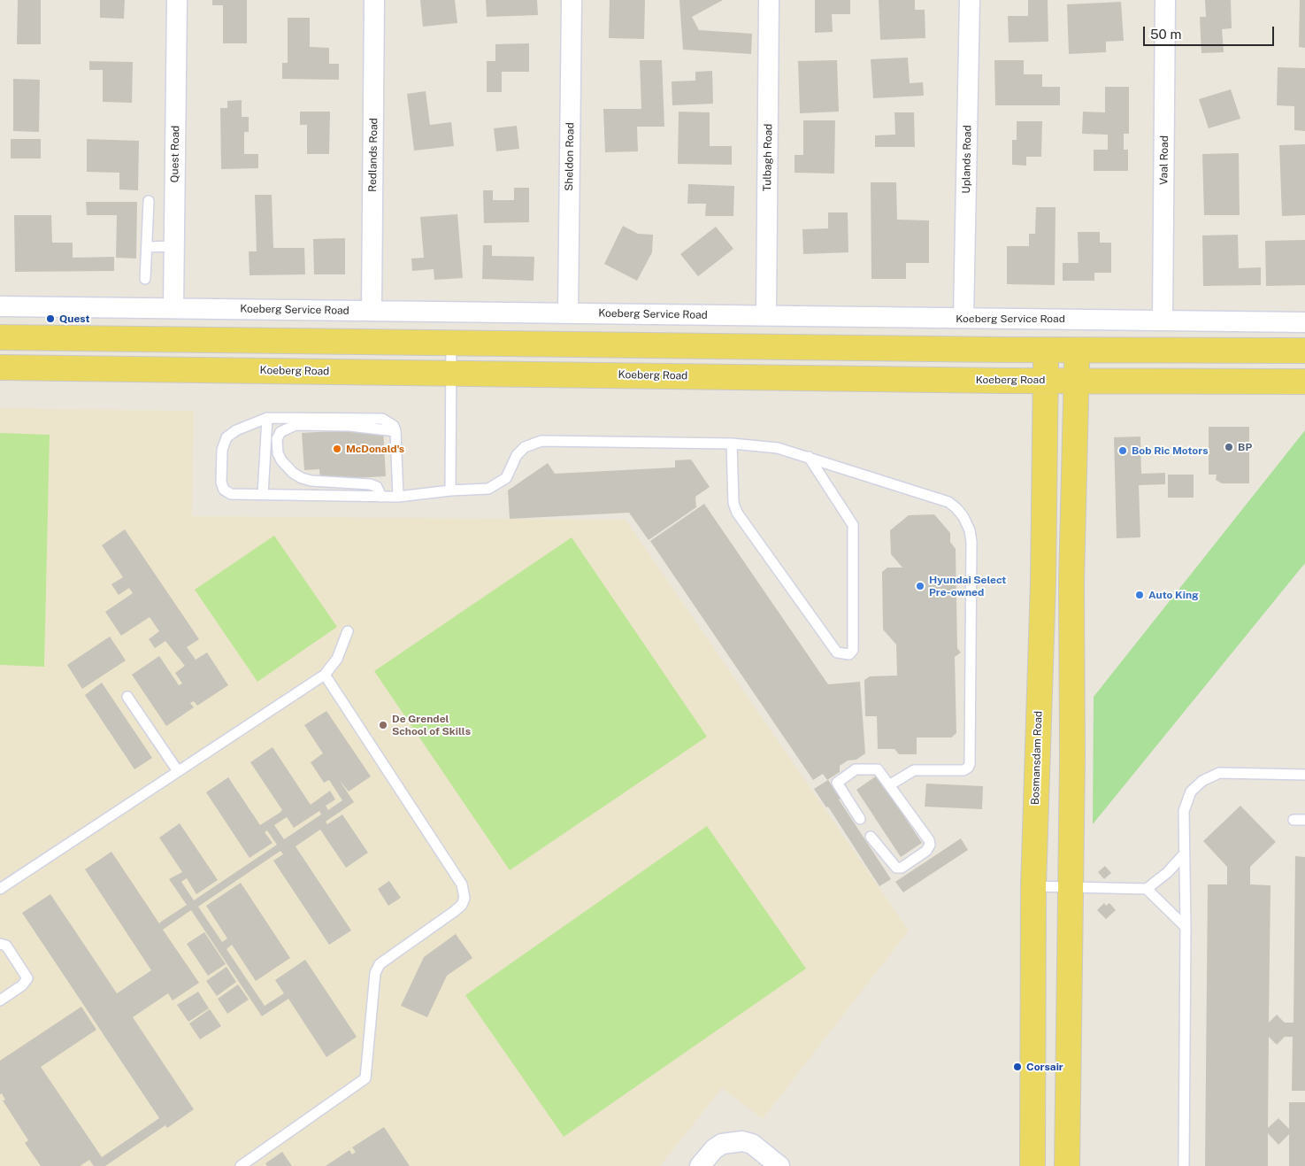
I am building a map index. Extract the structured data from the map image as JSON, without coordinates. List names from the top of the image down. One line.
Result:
{"streets":{"main road":["Koeberg Road","Bosmansdam Road"],"street":["Quest Road","Redlands Road","Sheldon Road","Tulbagh Road","Uplands Road","Vaal Road","Koeberg Service Road"]},"crossings":[["Quest Road","Koeberg Service Road"],["Redlands Road","Koeberg Service Road"],["Sheldon Road","Koeberg Service Road"],["Tulbagh Road","Koeberg Service Road"],["Uplands Road","Koeberg Service Road"],["Vaal Road","Koeberg Service Road"],["Koeberg Road","Bosmansdam Road"]],"places":["Quest","BP","McDonald's","Bob Ric Motors","Hyundai Select Pre-owned","Auto King","De Grendel School of Skills","Corsair"],"scale_bar":"50 m"}
